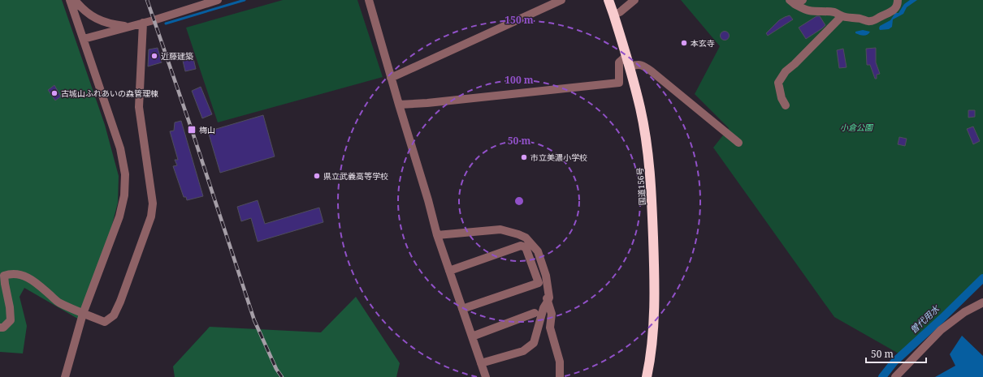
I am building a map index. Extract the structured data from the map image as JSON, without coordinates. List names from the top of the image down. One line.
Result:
{"streets":{"highway":["国道156号"]},"water":["曽代用水"],"parks":["小倉公園"],"places":{"other":["本玄寺","近藤建築","古城山ふれあいの森管理棟","市立美濃小学校","県立武義高等学校"],"transit":["梅山"]},"scale_bar":"50 m","rings":["150 m","100 m","50 m"]}
